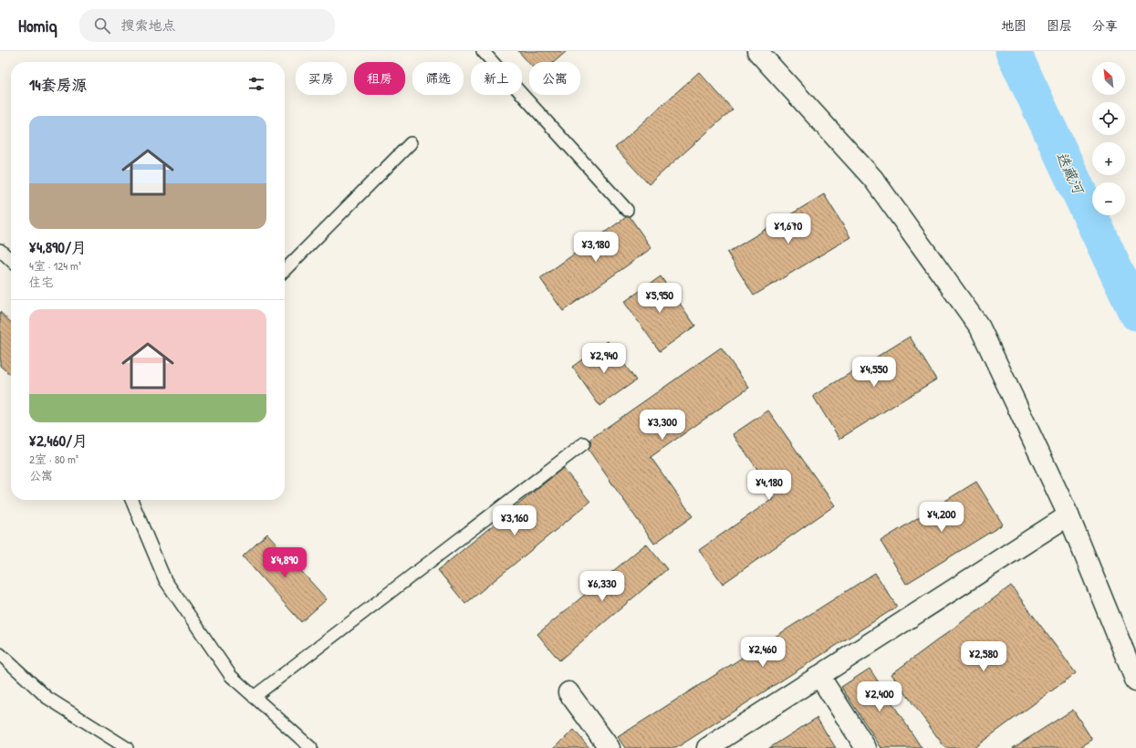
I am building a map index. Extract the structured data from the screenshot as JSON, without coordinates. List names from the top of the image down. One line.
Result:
{"water":["迭藏河"],"north":"top left","page":{"header":"Homiq","search":"搜索地点","nav":["地图","图层","分享"],"map_buttons":["+","−"],"chip":["买房","租房","筛选","新上","公寓"],"heading":"14套房源","list":[{"name":"¥4,890/月","note":"4室 · 124 m² · 住宅"},{"name":"¥2,460/月","note":"2室 · 80 m² · 公寓"}],"price":["¥1,670","¥3,180","¥5,950","¥2,940","¥4,550","¥3,300","¥4,180","¥4,200","¥3,160","¥4,890","¥6,330","¥2,460","¥2,580","¥2,400"]}}
